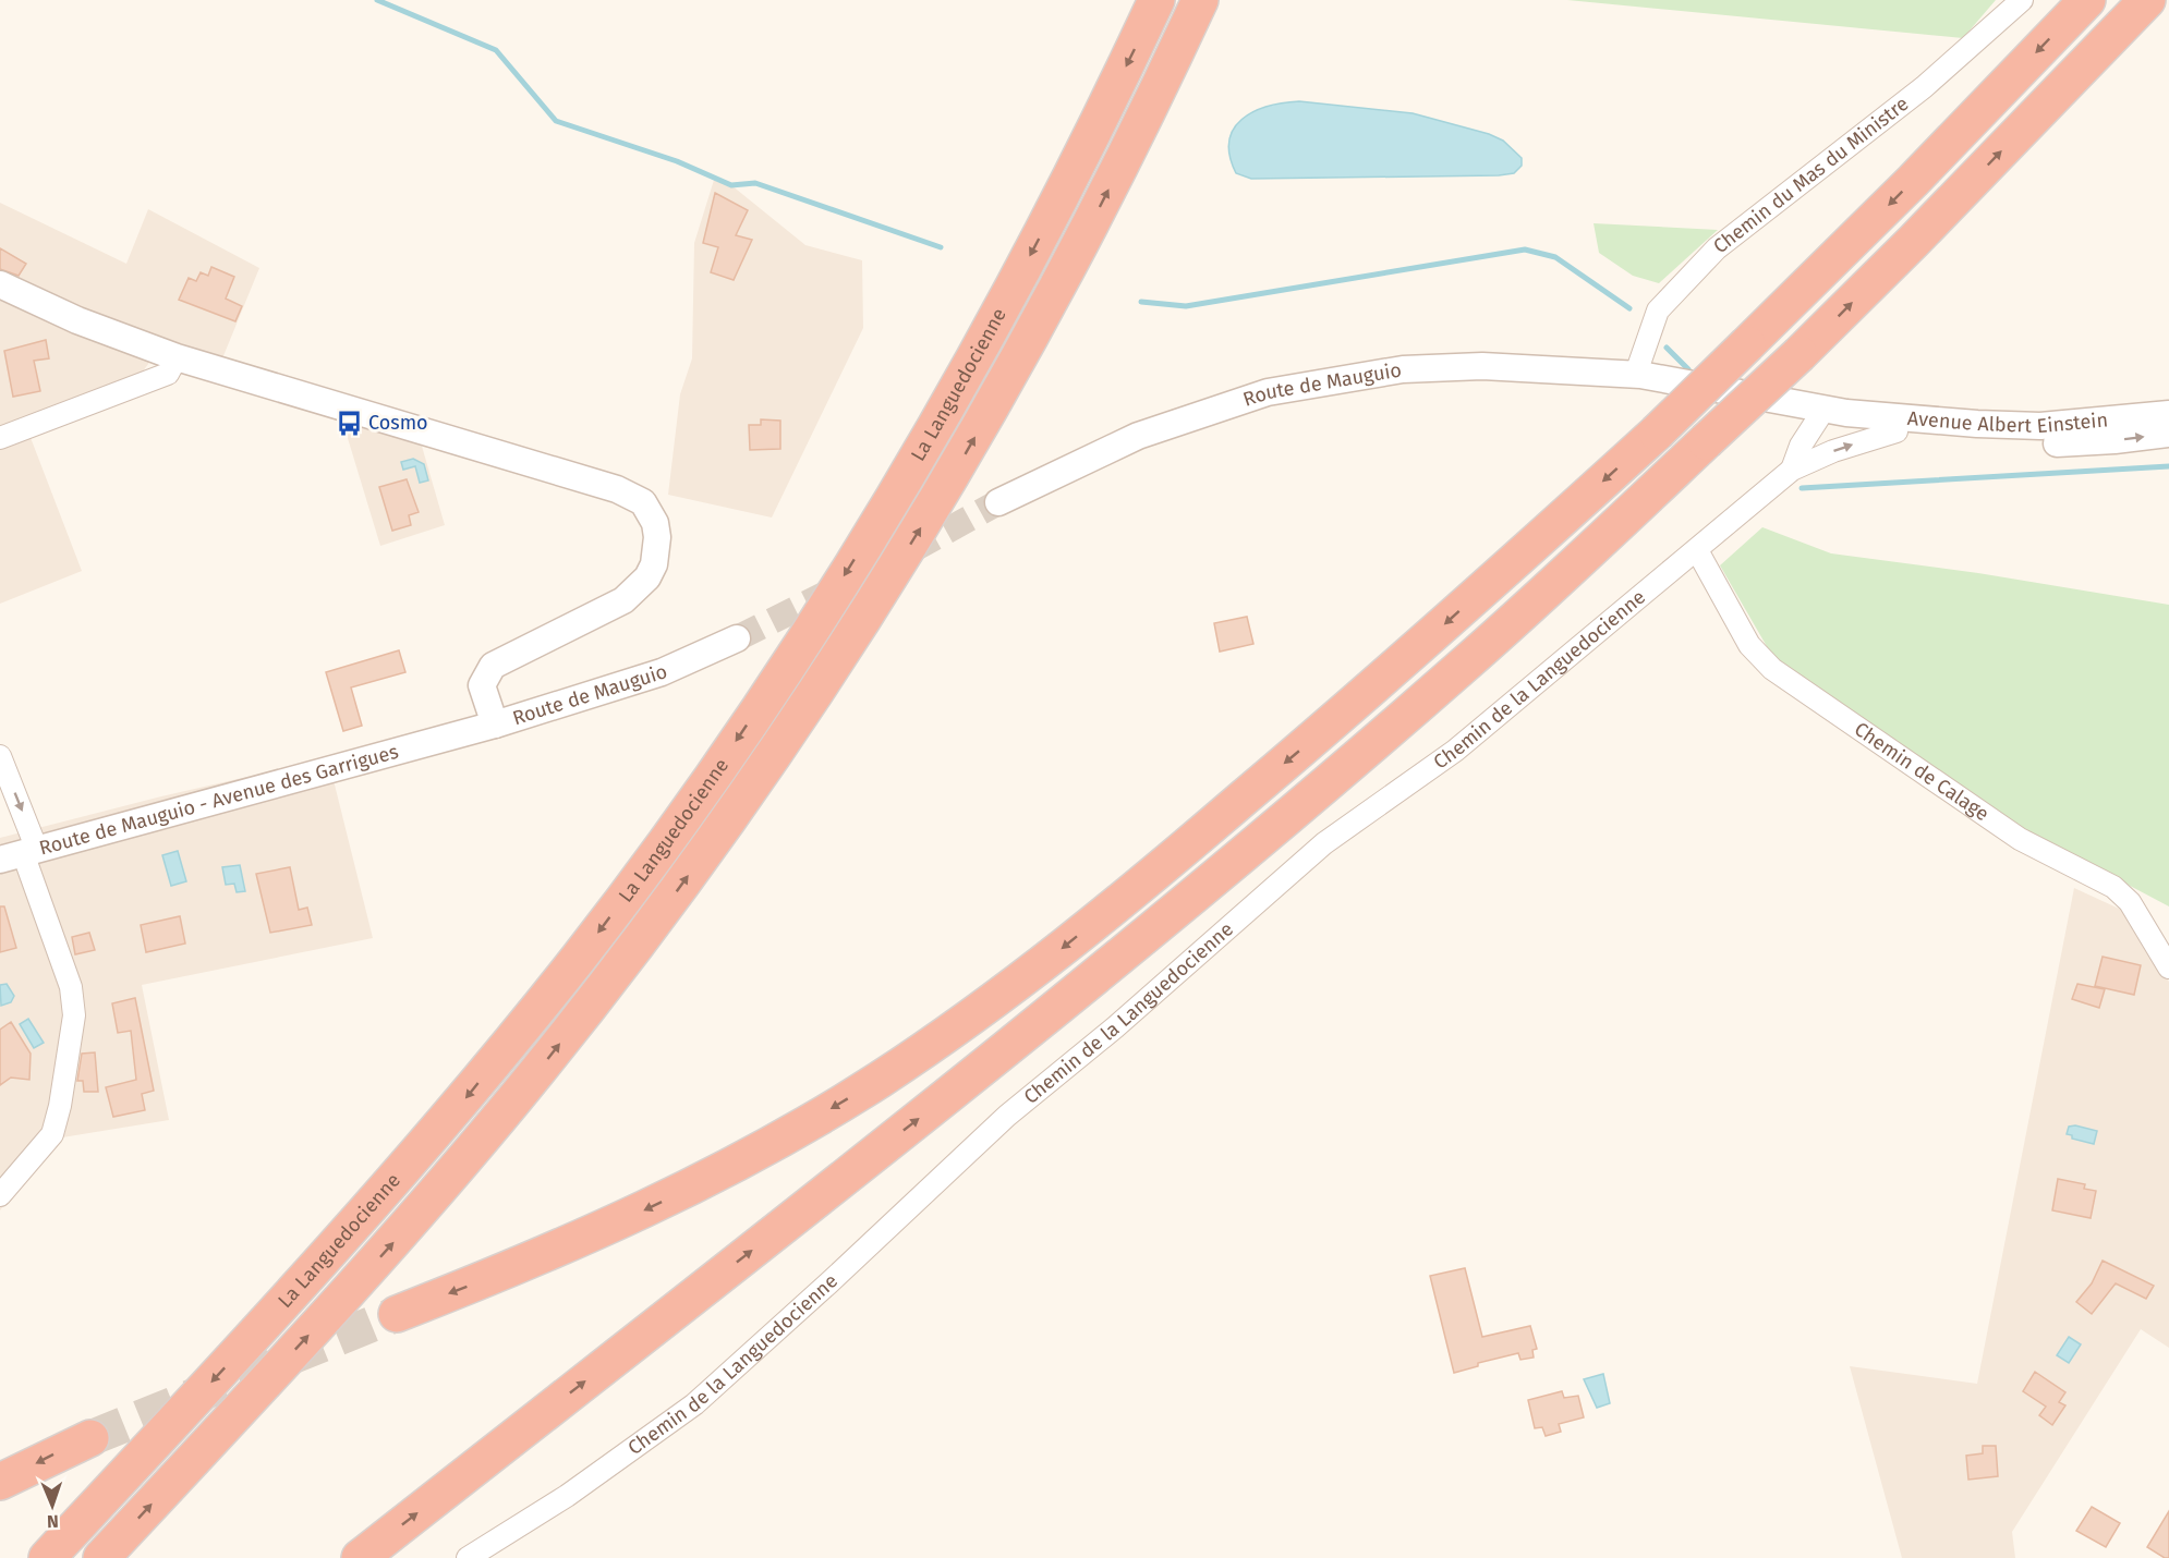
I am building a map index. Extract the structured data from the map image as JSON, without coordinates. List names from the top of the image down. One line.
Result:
{"streets":{"highway":["La Languedocienne"],"street":["Chemin du Mas du Ministre","Route de Mauguio","Avenue Albert Einstein","Chemin de la Languedocienne","Chemin de Calage","Route de Mauguio - Avenue des Garrigues"]},"crossings":[["Chemin du Mas du Ministre","Route de Mauguio"],["Chemin du Mas du Ministre","Avenue Albert Einstein"],["Route de Mauguio","Avenue Albert Einstein"],["Route de Mauguio","Route de Mauguio - Avenue des Garrigues"],["Avenue Albert Einstein","Chemin de la Languedocienne"],["Chemin de la Languedocienne","Chemin de Calage"]],"places":{"bus stop":["Cosmo"]},"north":"bottom"}
